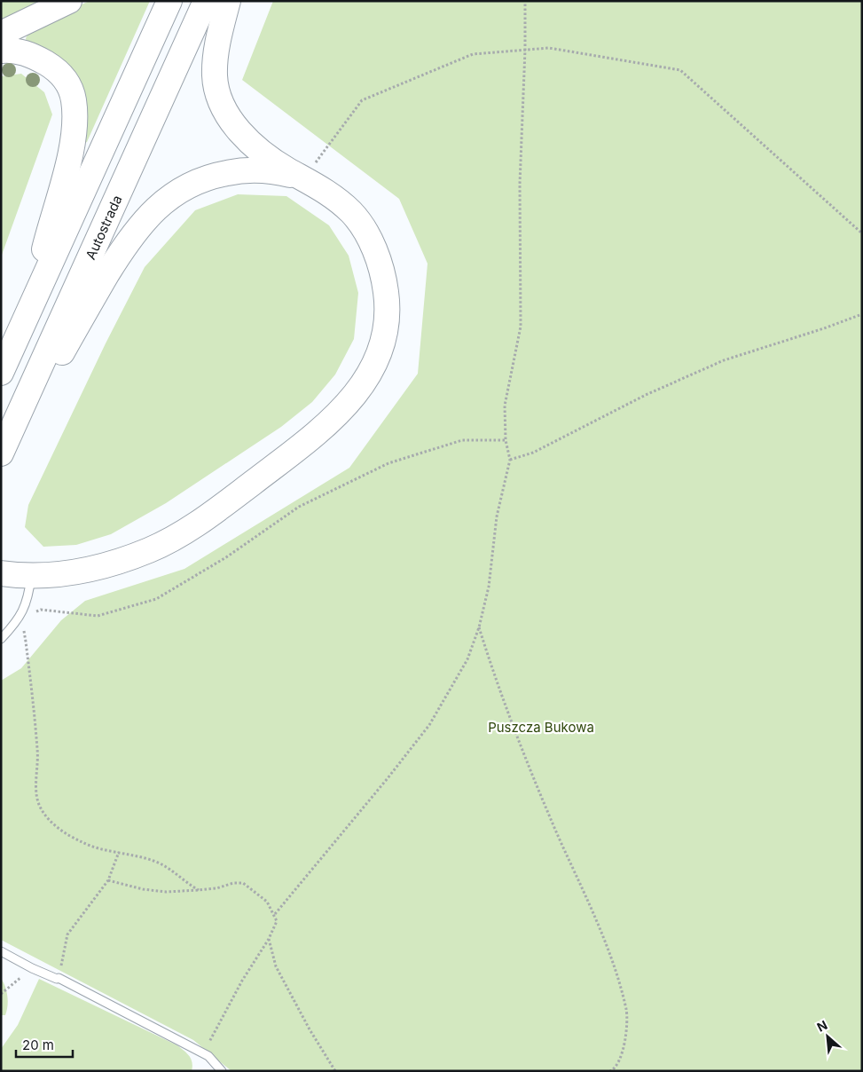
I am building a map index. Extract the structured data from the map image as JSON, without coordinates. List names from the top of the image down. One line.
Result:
{"streets":{"highway":["Autostrada"]},"parks":["Puszcza Bukowa"],"scale_bar":"20 m","north":"top left"}
